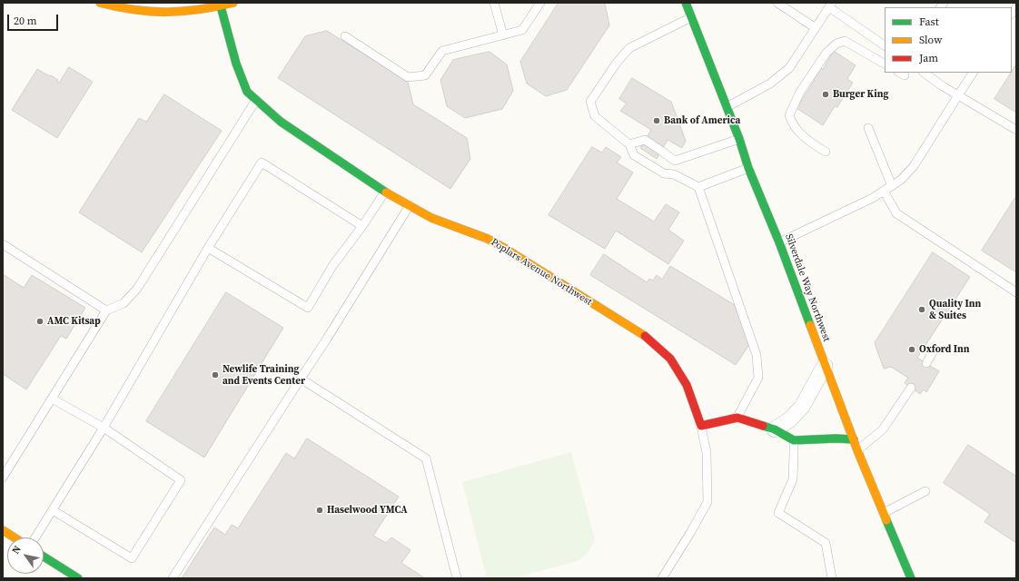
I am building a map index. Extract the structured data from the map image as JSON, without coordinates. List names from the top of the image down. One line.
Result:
{"streets":{"street":["Poplars Avenue Northwest","Silverdale Way Northwest"]},"places":["Burger King","Bank of America","Quality Inn & Suites","AMC Kitsap","Oxford Inn","Newlife Training and Events Center","Haselwood YMCA"],"legend":["Fast","Slow","Jam"],"scale_bar":"20 m","north":"top left"}
